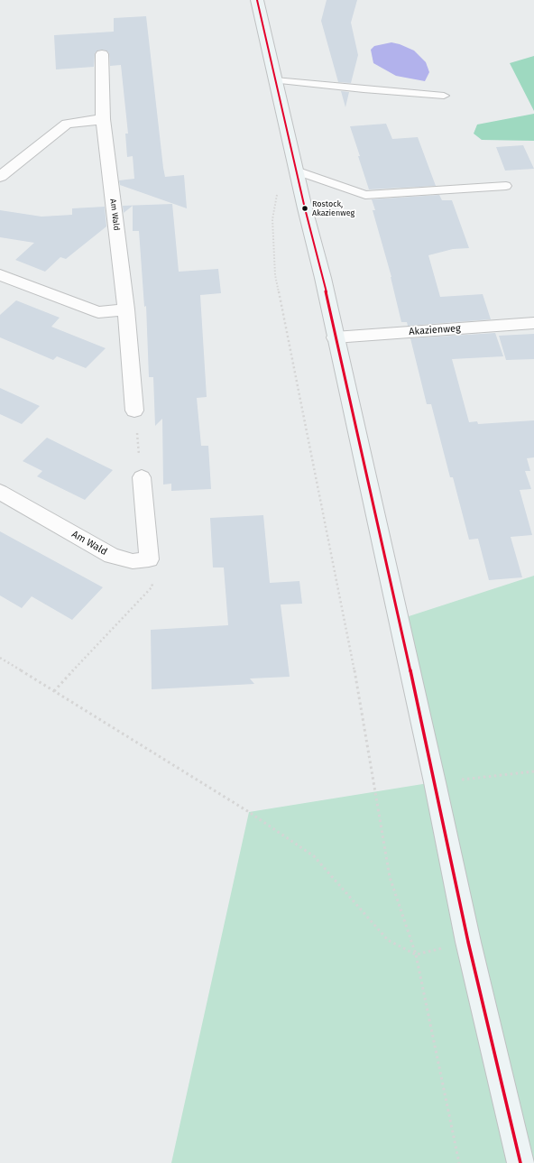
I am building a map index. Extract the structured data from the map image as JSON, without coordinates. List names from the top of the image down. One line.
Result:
{"streets":{"street":["Am Wald","Akazienweg"]},"places":["Rostock, Akazienweg"]}
